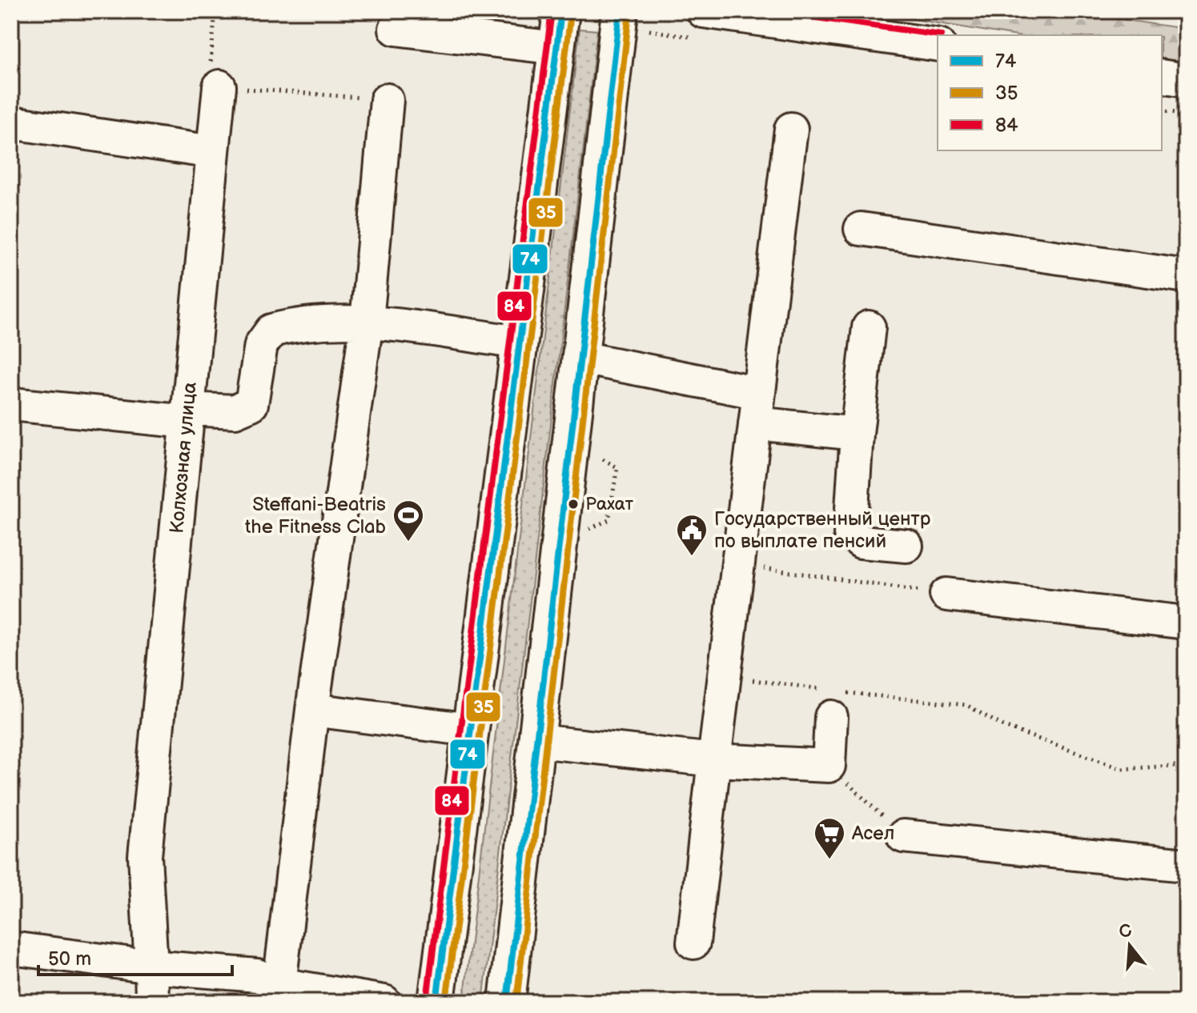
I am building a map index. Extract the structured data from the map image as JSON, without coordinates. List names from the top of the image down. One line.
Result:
{"streets":{"street":["Колхозная улица"]},"places":{"other":["Рахат"],"sports":["Steffani-Beatris the Fitness Clab"],"public building":["Государственный центр по выплате пенсий"],"supermarket":["Асел"]},"lines":["transit line 74","transit line 84","transit line 35"],"legend":["74","35","84"],"scale_bar":"50 m","north":"top"}
